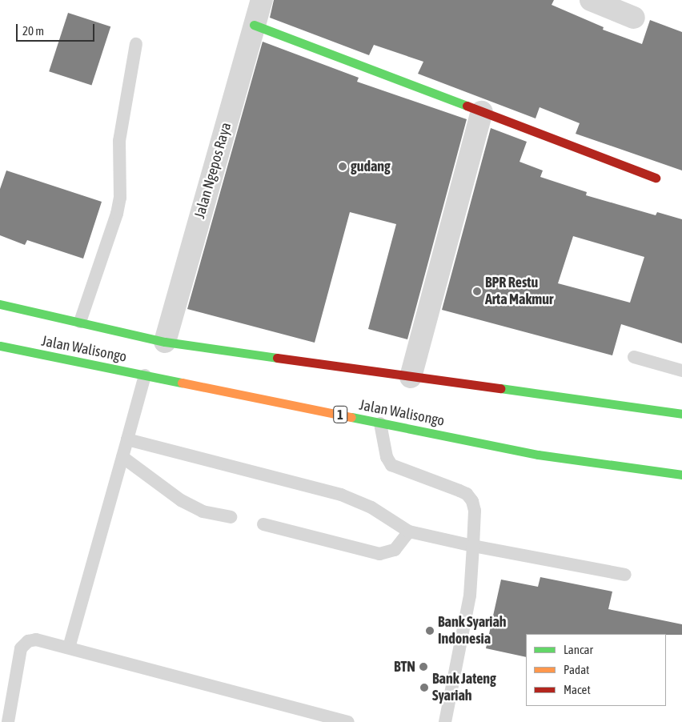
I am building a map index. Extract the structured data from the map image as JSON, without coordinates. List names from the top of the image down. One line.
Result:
{"streets":{"main road":["Jalan Walisongo","1"],"street":["Jalan Ngepos Raya"]},"crossings":[["Jalan Ngepos Raya","Jalan Walisongo"]],"places":["gudang","BPR Restu Arta Makmur","Bank Syariah Indonesia","BTN","Bank Jateng Syariah"],"legend":["Lancar","Padat","Macet"],"scale_bar":"20 m"}
